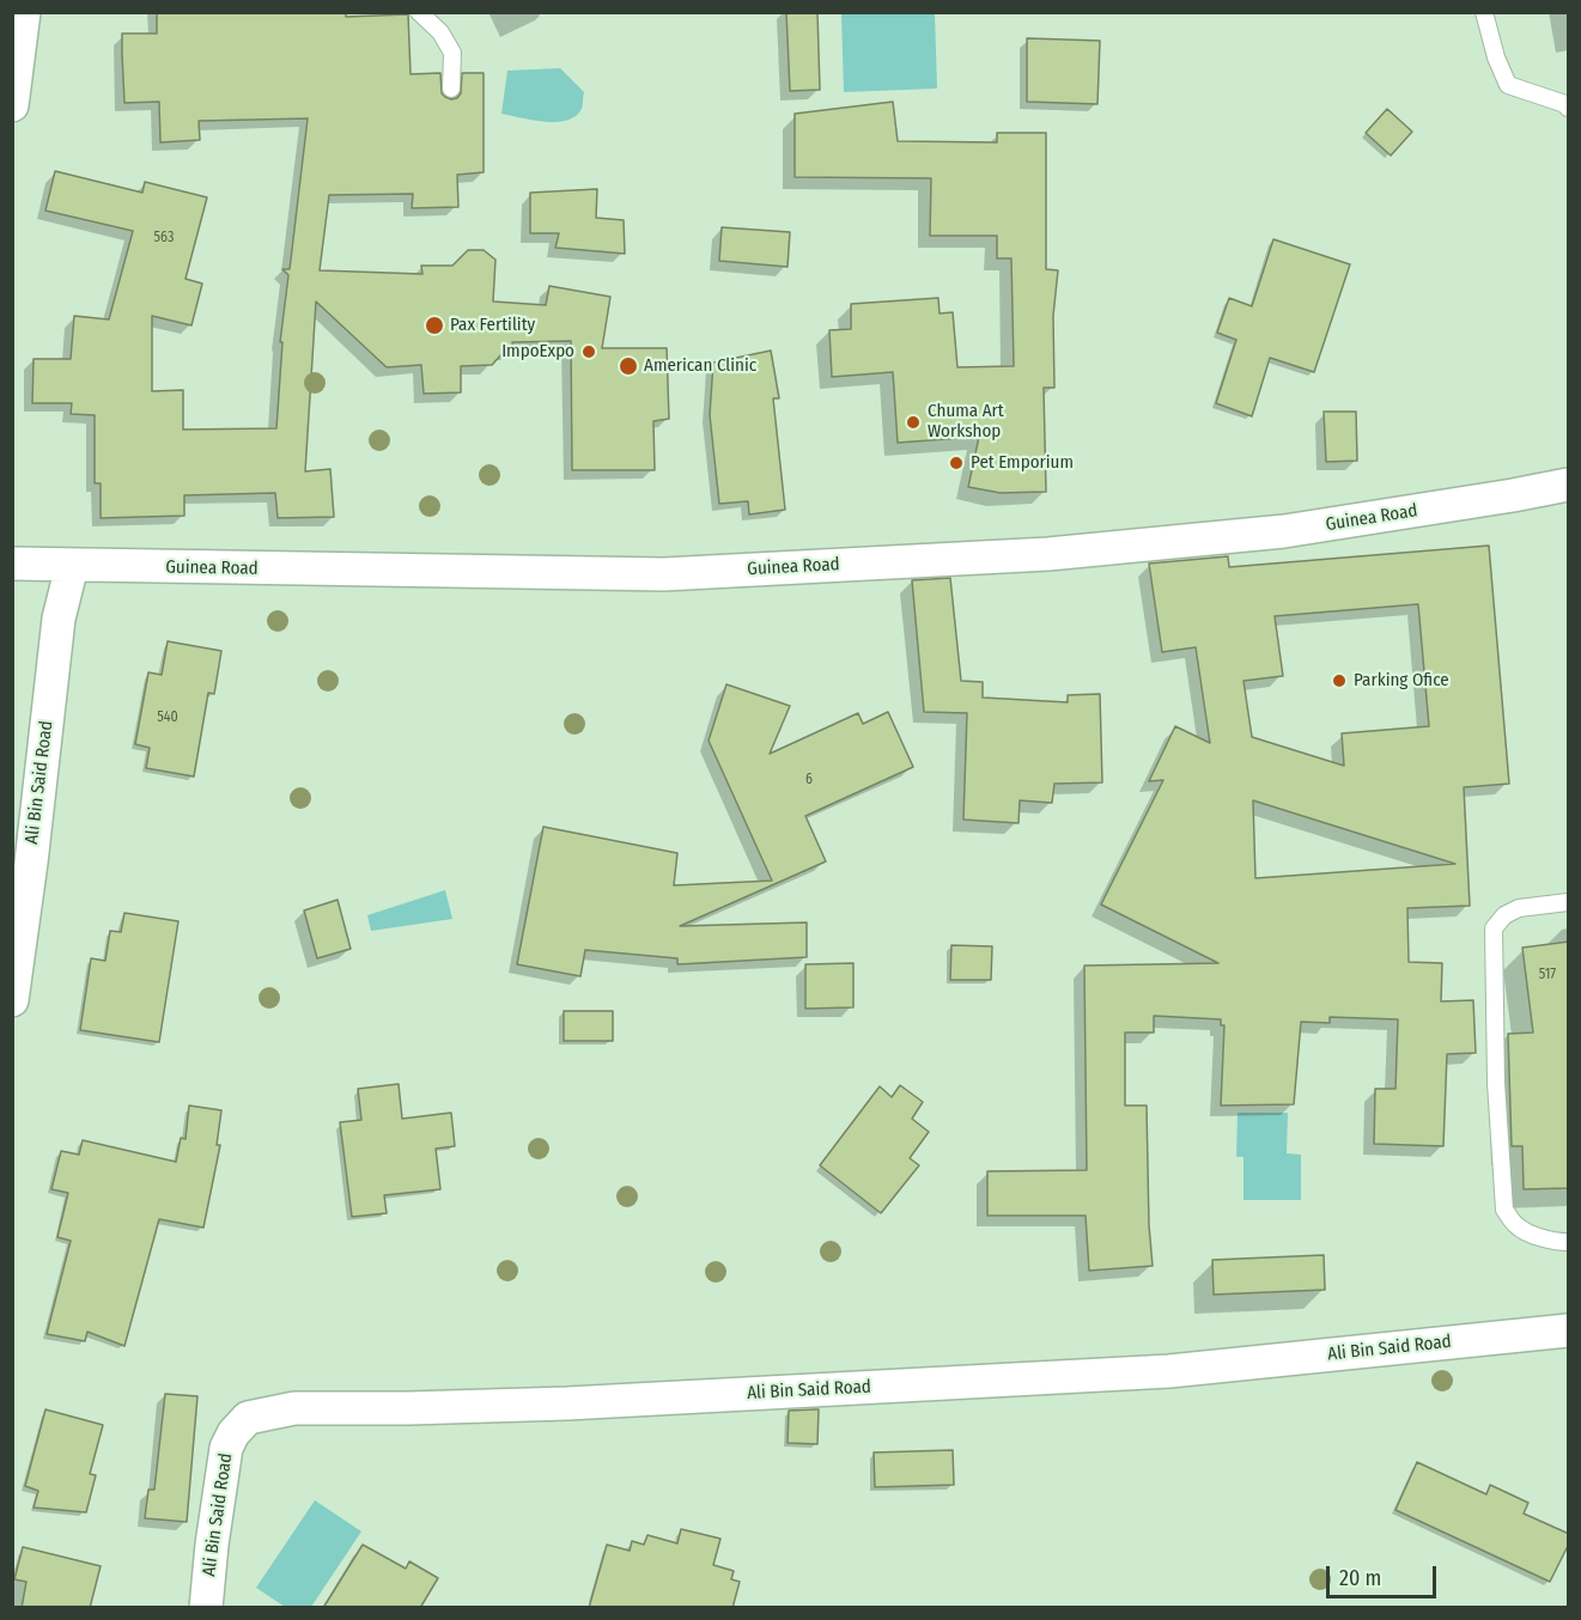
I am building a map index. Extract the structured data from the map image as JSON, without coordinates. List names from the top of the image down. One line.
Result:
{"streets":{"street":["Guinea Road","Ali Bin Said Road"]},"crossings":[["Guinea Road","Ali Bin Said Road"]],"places":["Pax Fertility","ImpoExpo","American Clinic","Chuma Art Workshop","Pet Emporium","Parking Ofice"],"house_numbers":["563","540","6","517"],"scale_bar":"20 m"}
